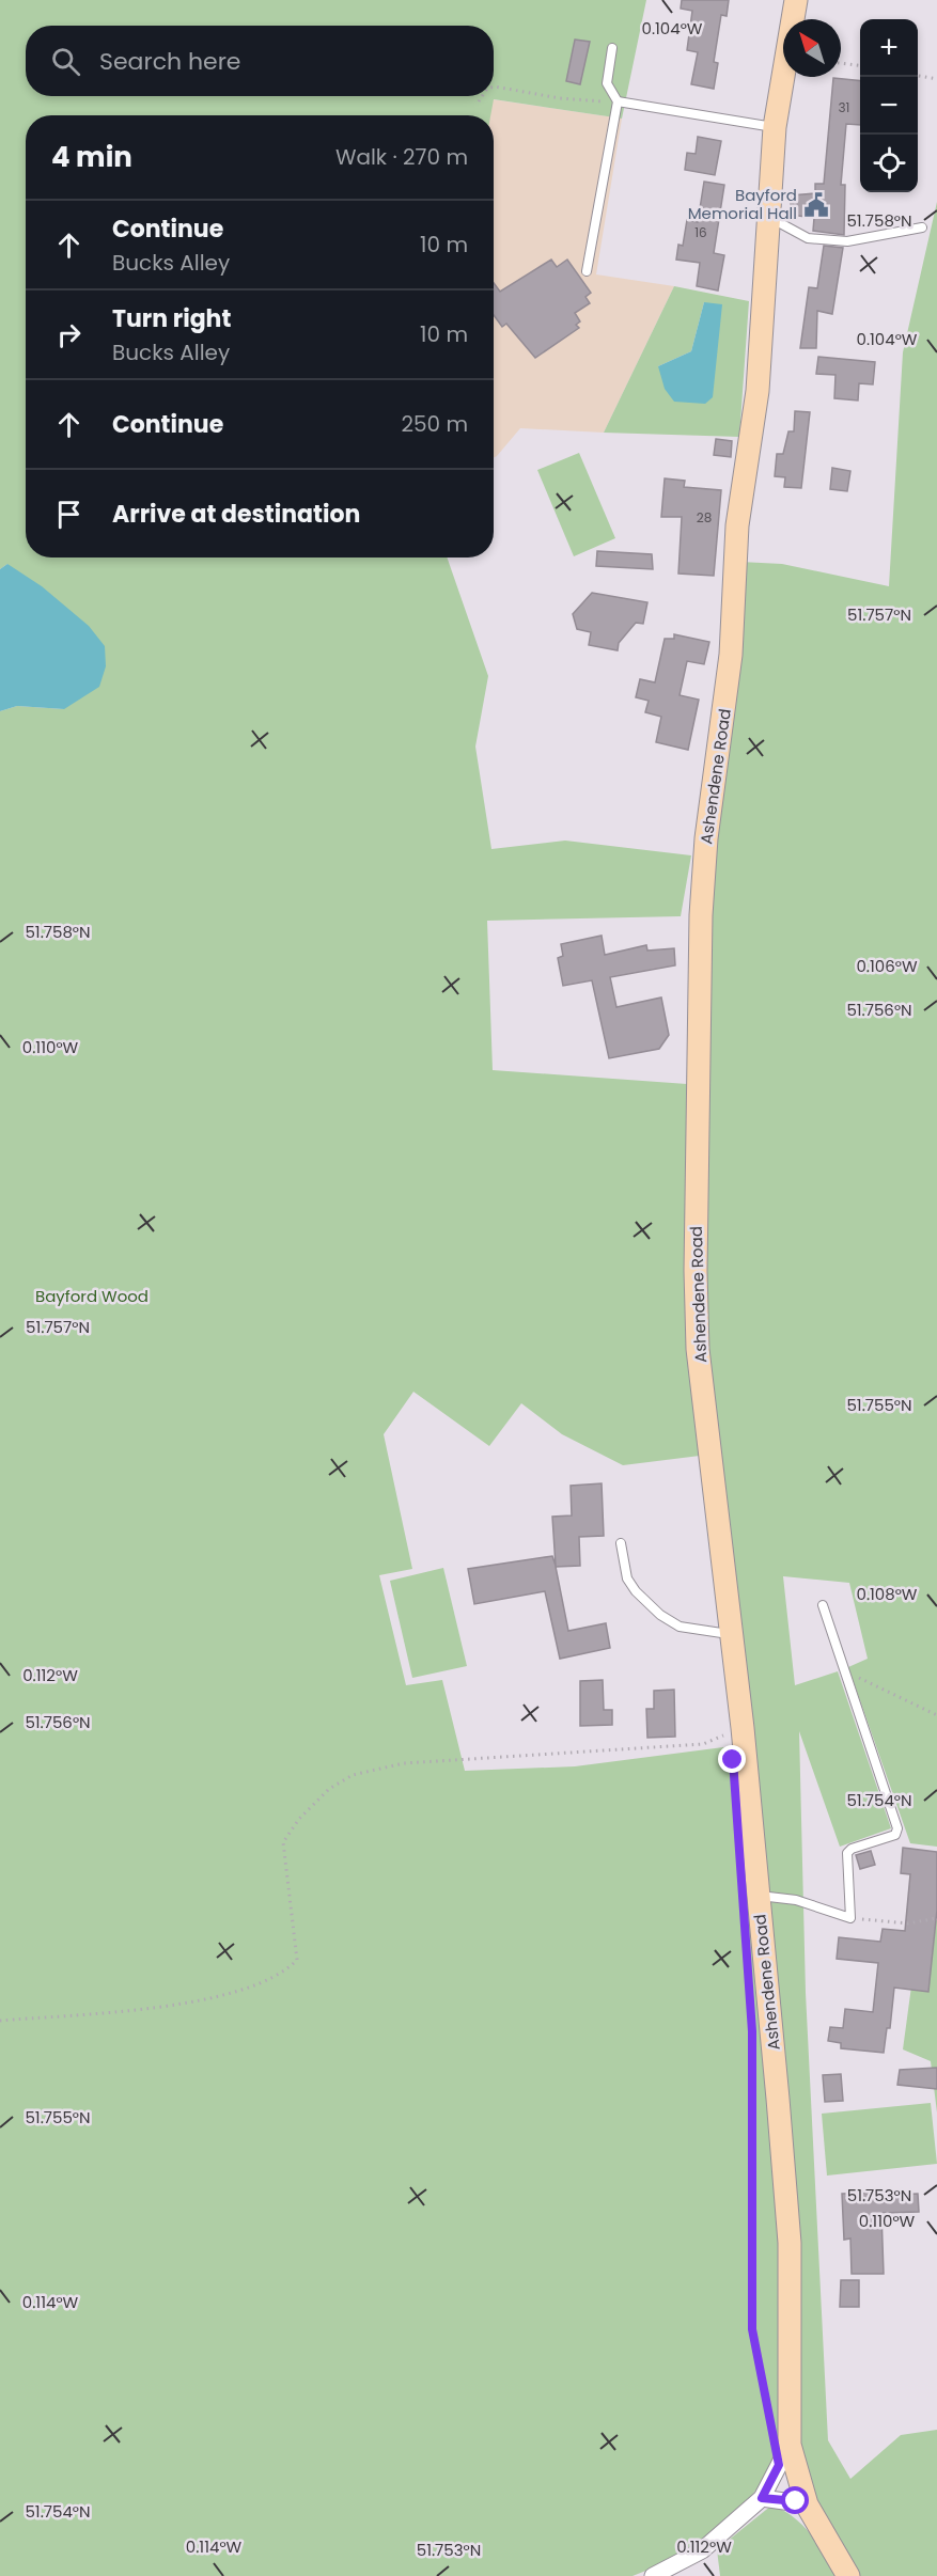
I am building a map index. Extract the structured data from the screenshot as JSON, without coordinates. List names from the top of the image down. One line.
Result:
{"streets":{"street":["Ashendene Road"]},"parks":["Bayford Wood"],"places":{"public building":["Bayford Memorial Hall"]},"house_numbers":["31","16","28"],"north":"top left","page":{"map_buttons":["+","−"],"search":"Search here","heading":["4 min","Walk · 270 m"],"list":[["Continue","Bucks Alley","10 m"],["Turn right","Bucks Alley","10 m"],["Continue","250 m"],"Arrive at destination"]},"coordinates":["0.104°W","51.758°N","51.757°N","0.106°W","51.756°N","0.110°W","51.755°N","0.108°W","0.112°W","51.754°N","51.753°N","0.114°W"]}
